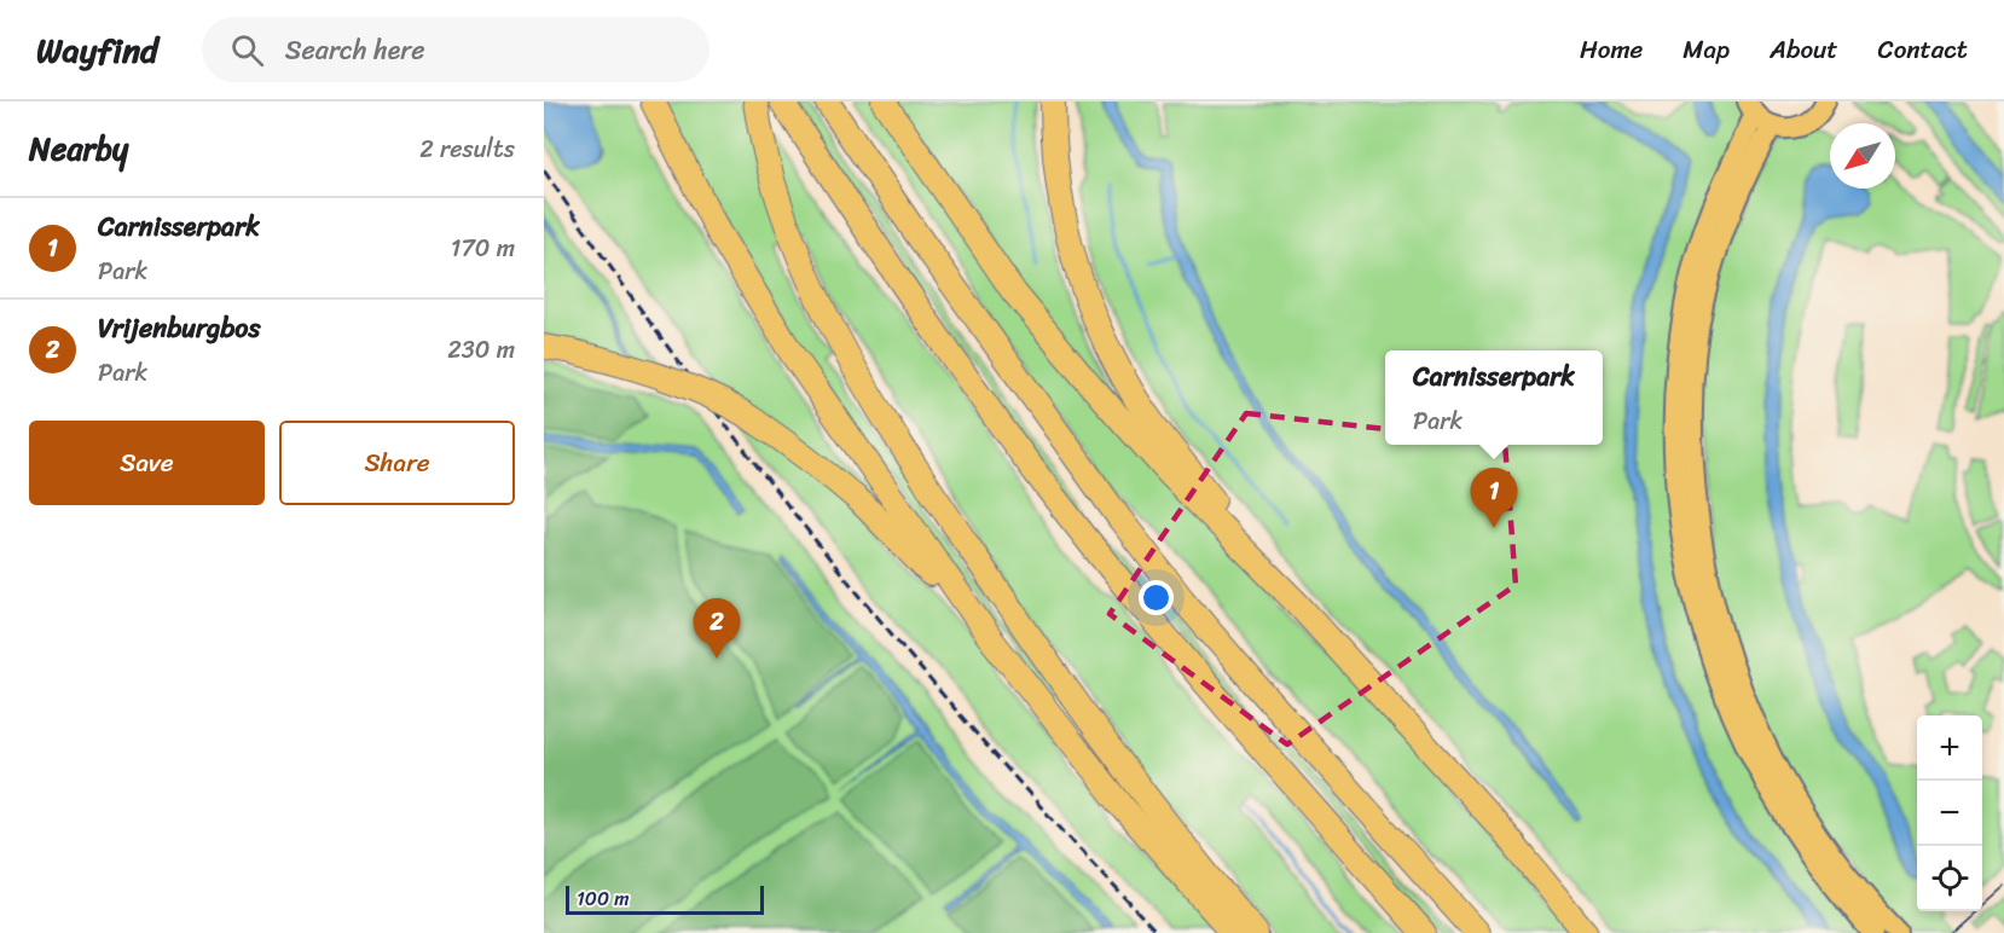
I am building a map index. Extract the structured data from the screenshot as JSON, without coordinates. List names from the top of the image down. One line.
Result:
{"scale_bar":"100 m","north":"bottom left","page":{"header":"Wayfind","search":"Search here","nav":["Home","Map","About","Contact"],"heading":["Nearby","2 results"],"list":[{"mark":"1","name":"Carnisserpark","note":"Park","value":"170 m"},{"mark":"2","name":"Vrijenburgbos","note":"Park","value":"230 m"}],"popup":["Carnisserpark","Park"],"buttons":["Save","Share"],"pins":["1","2"],"map_buttons":["+","−"],"scale":"100 m"}}
